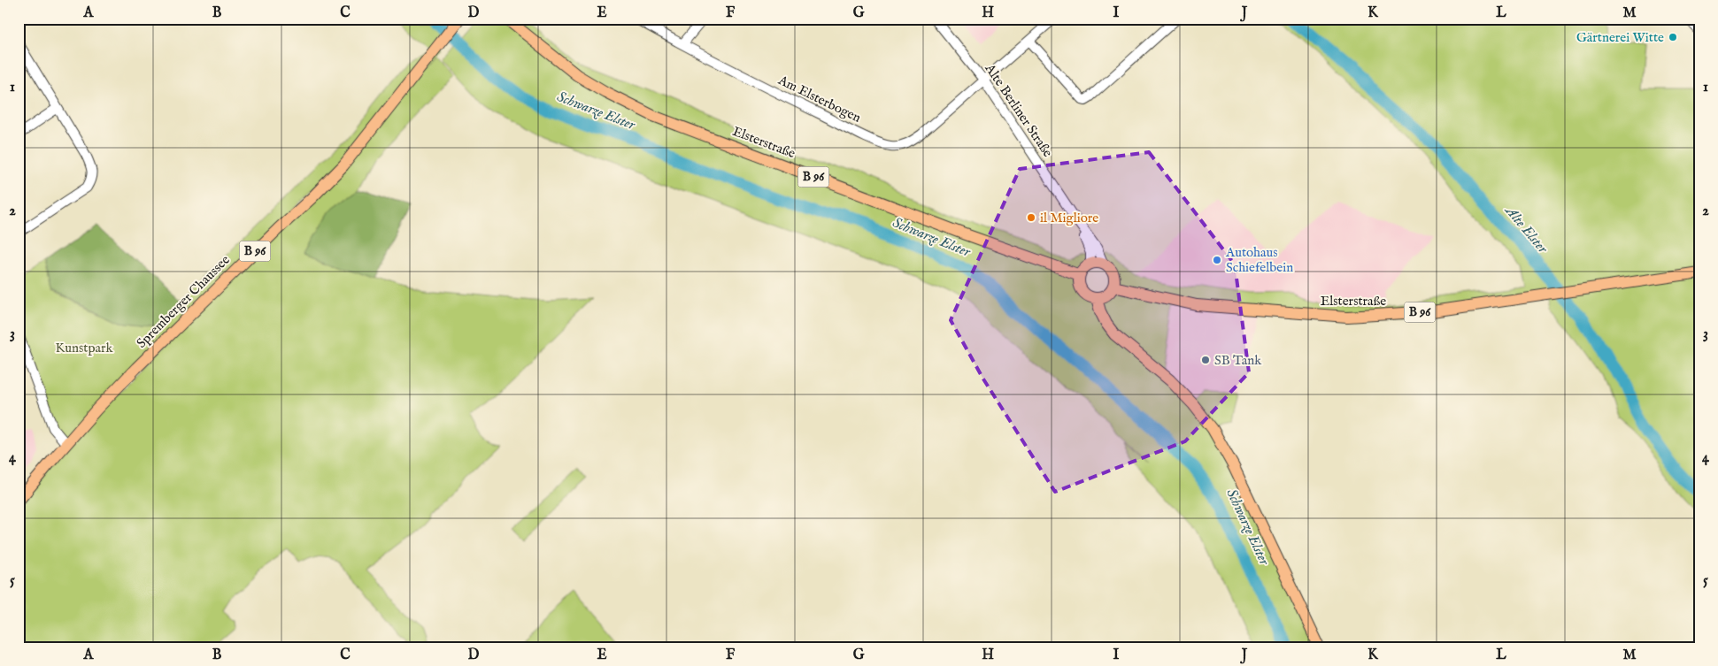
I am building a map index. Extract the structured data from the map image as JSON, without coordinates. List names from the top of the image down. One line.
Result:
{"streets":{"main road":["Elsterstraße","B 96","Spremberger Chaussee"],"street":["Am Elsterbogen","Alte Berliner Straße"]},"crossings":[["Am Elsterbogen","Alte Berliner Straße"],["Alte Berliner Straße","Elsterstraße"]],"water":["Schwarze Elster","Alte Elster"],"parks":["Kunstpark"],"places":["Gärtnerei Witte","il Migliore","Autohaus Schiefelbein","SB Tank"],"grid":{"columns":["A","B","C","D","E","F","G","H","I","J","K","L","M"],"rows":["1","2","3","4","5"]}}
